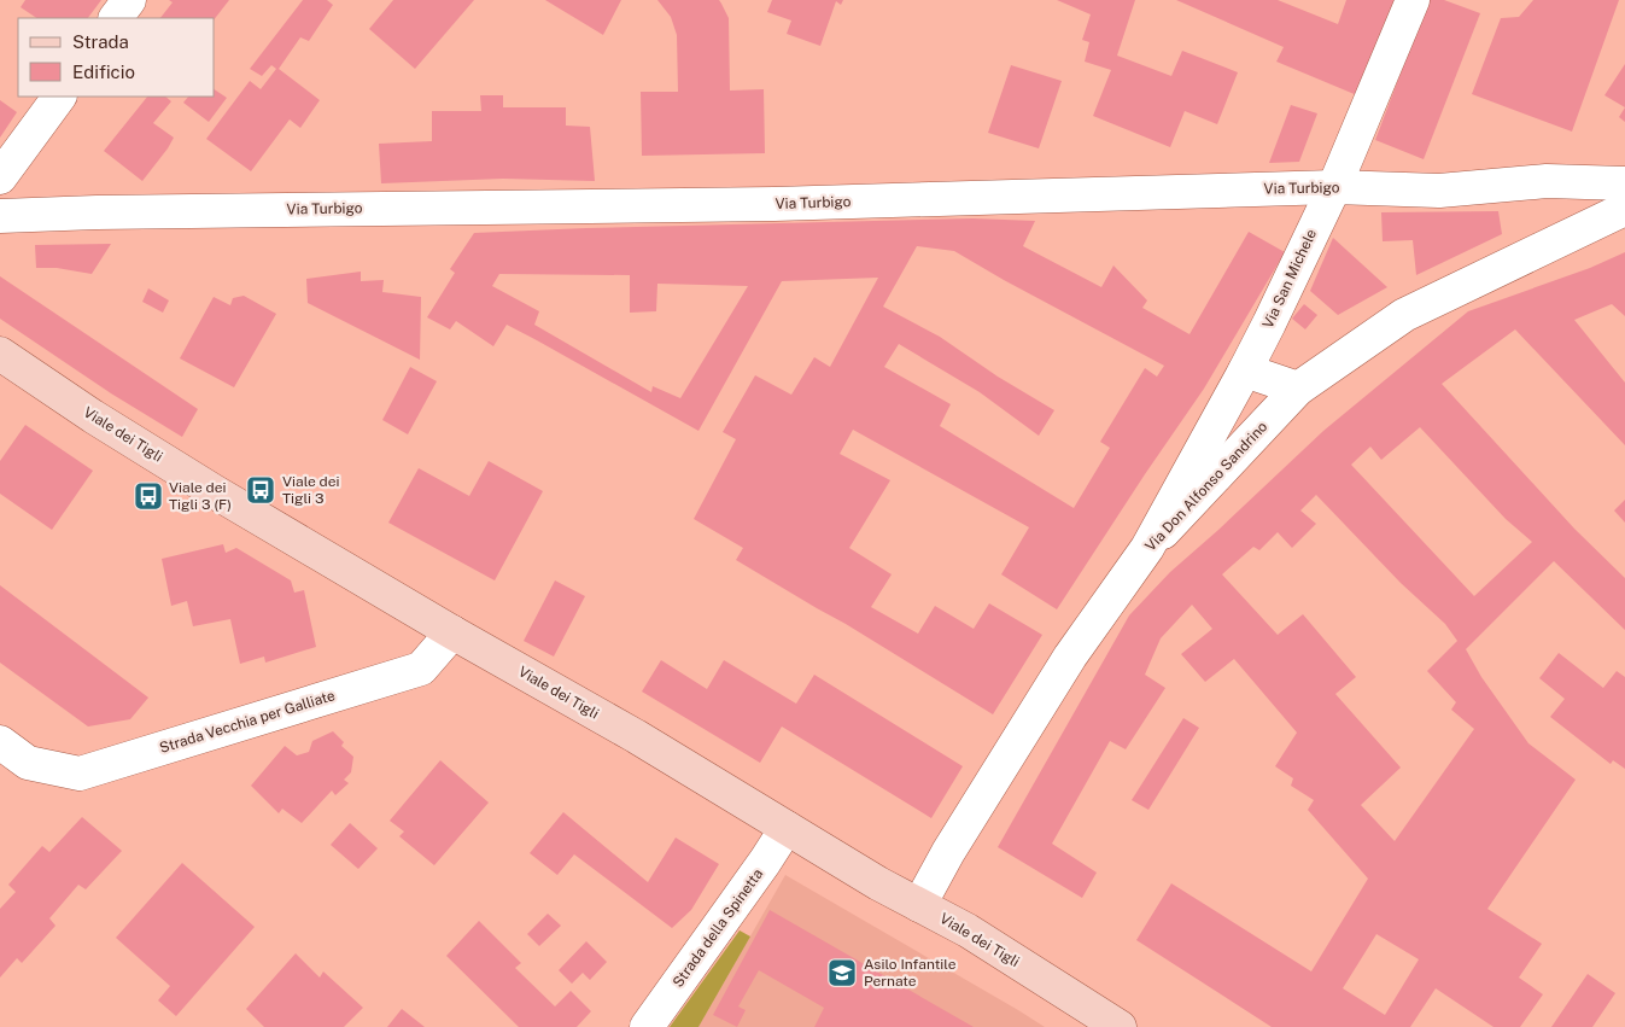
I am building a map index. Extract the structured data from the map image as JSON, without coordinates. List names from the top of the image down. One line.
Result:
{"streets":{"main road":["Viale dei Tigli"],"street":["Via Turbigo","Via San Michele","Via Don Alfonso Sandrino","Strada Vecchia per Galliate","Strada della Spinetta"]},"crossings":[["Via Turbigo","Via San Michele"],["Via San Michele","Via Don Alfonso Sandrino"],["Viale dei Tigli","Via Don Alfonso Sandrino"],["Viale dei Tigli","Strada Vecchia per Galliate"],["Viale dei Tigli","Strada della Spinetta"]],"places":{"bus stop":["Viale dei Tigli 3","Viale dei Tigli 3 (F)"],"school or university":["Asilo Infantile Pernate"]},"legend":["Strada","Edificio"]}
